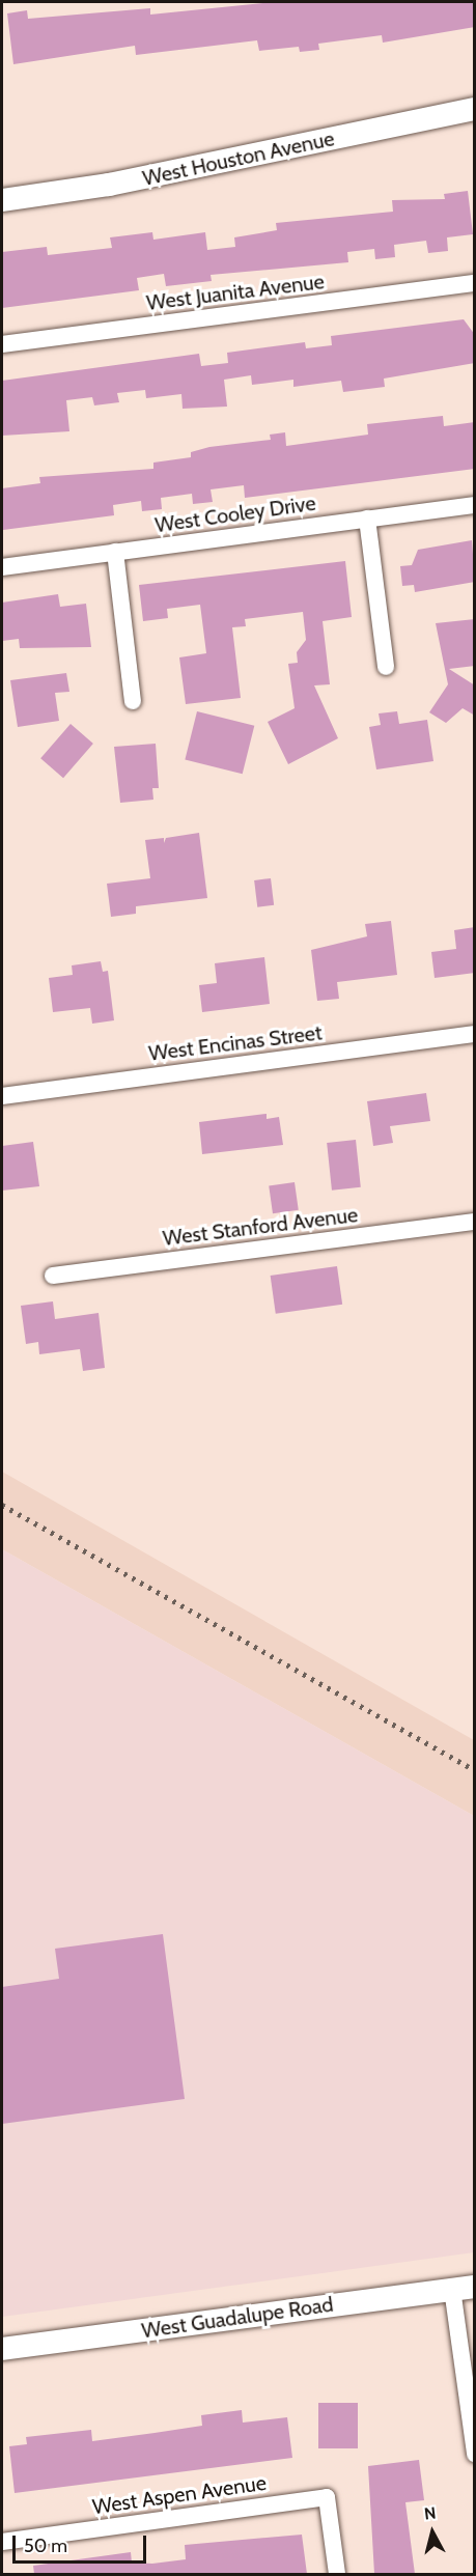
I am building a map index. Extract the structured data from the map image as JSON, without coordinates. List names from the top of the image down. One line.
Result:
{"streets":{"street":["West Houston Avenue","West Juanita Avenue","West Cooley Drive","West Encinas Street","West Stanford Avenue","West Guadalupe Road","West Aspen Avenue"]},"scale_bar":"50 m","north":"top"}
